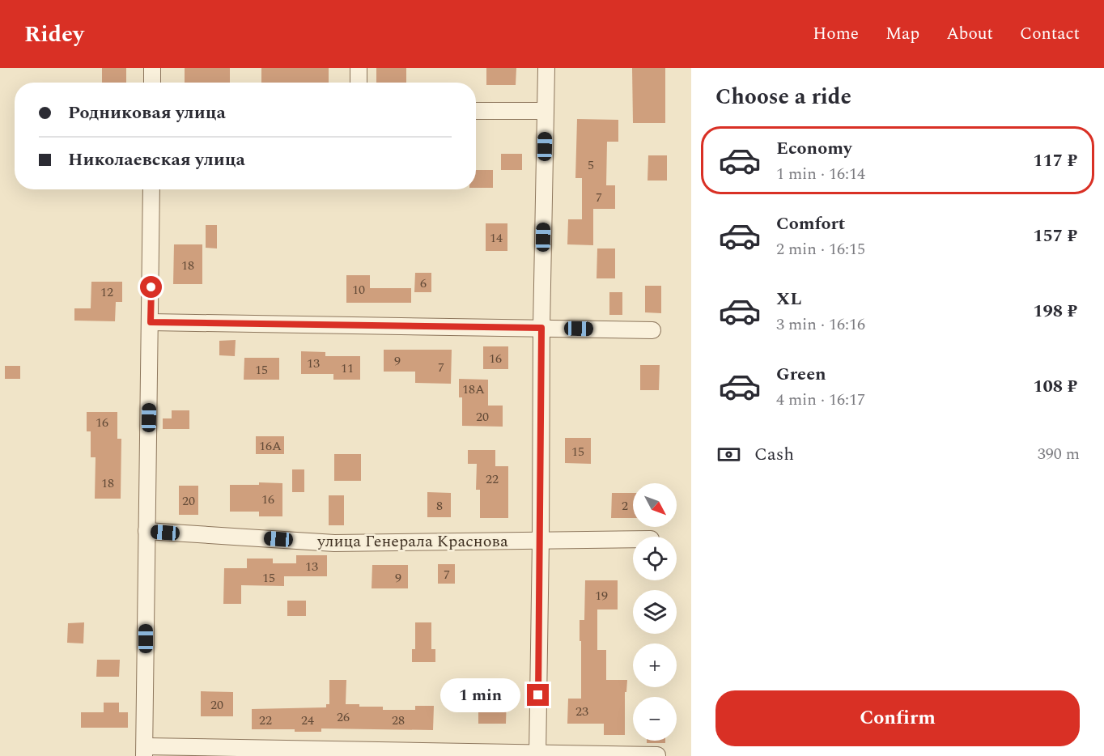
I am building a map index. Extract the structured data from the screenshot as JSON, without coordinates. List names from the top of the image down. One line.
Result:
{"streets":{"street":["улица Генерала Краснова"]},"house_numbers":["5","7","14","18","6","10","12","16","9","13","7","11","15","18А","20","16","16А","15","22","18","16","20","8","2","13","7","15","9","19","20","23","26","22","24","28"],"north":"bottom right","page":{"header":"Ridey","nav":["Home","Map","About","Contact"],"heading":"Choose a ride","banner":["Родниковая улица","Николаевская улица"],"list":[{"name":"Economy","note":"1 min · 16:14","value":"117 ₽"},{"name":"Comfort","note":"2 min · 16:15","value":"157 ₽"},{"name":"XL","note":"3 min · 16:16","value":"198 ₽"},{"name":"Green","note":"4 min · 16:17","value":"108 ₽"}],"pay":["Cash","390 m"],"map_buttons":["+","−"],"bubble":"1 min","buttons":"Confirm"}}
